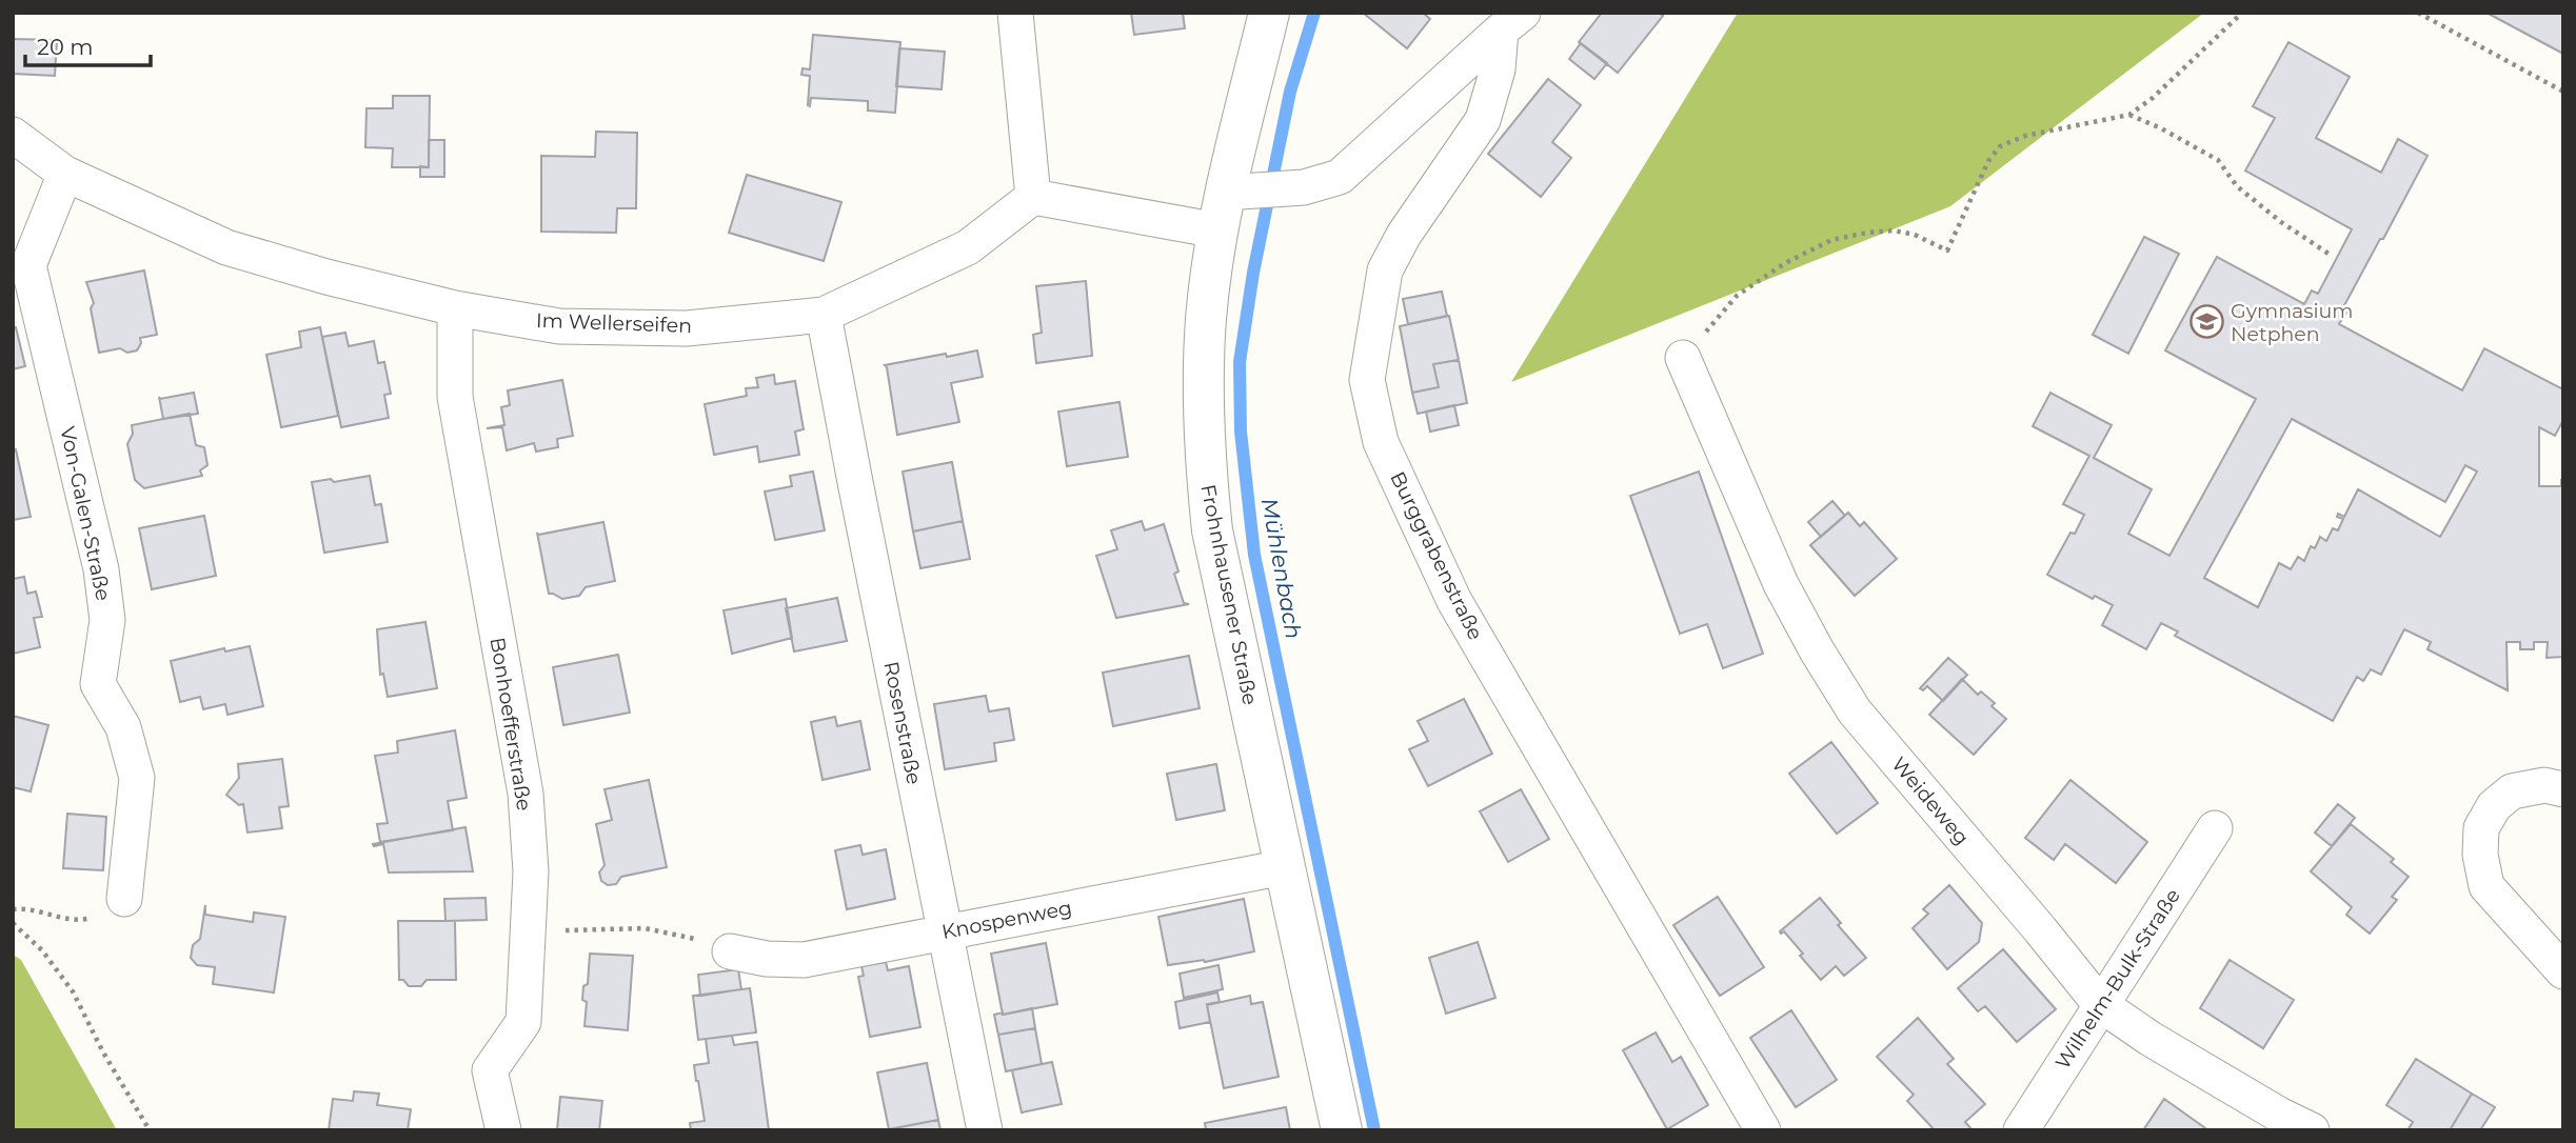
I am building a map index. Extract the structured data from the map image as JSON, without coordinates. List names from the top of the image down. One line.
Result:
{"streets":{"main road":["Frohnhausener Straße"],"street":["Im Wellerseifen","Von-Galen-Straße","Burggrabenstraße","Rosenstraße","Bonhoefferstraße","Weideweg","Knospenweg","Wilhelm-Bulk-Straße"]},"crossings":[["Im Wellerseifen","Von-Galen-Straße"],["Im Wellerseifen","Rosenstraße"],["Im Wellerseifen","Bonhoefferstraße"],["Burggrabenstraße","Frohnhausener Straße"],["Frohnhausener Straße","Knospenweg"],["Rosenstraße","Knospenweg"],["Weideweg","Wilhelm-Bulk-Straße"]],"water":["Mühlenbach"],"places":{"school or university":["Gymnasium Netphen"]},"scale_bar":"20 m"}
